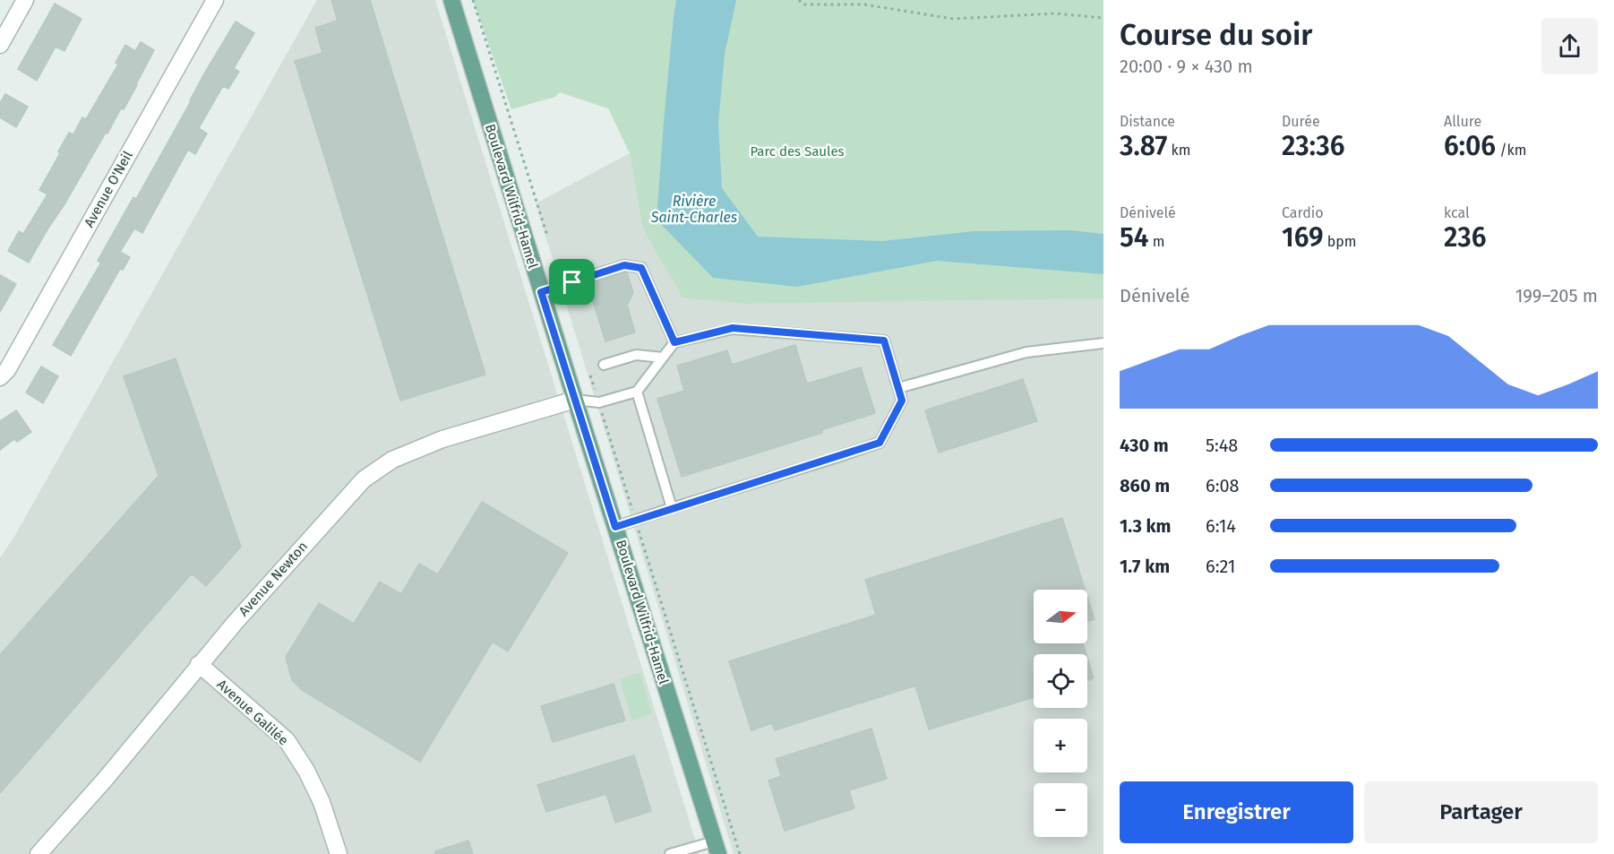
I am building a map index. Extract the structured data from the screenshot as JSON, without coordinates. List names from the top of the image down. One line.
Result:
{"streets":{"main road":["Boulevard Wilfrid-Hamel"],"street":["Avenue O'Neil","Avenue Newton","Avenue Galilée"]},"crossings":[["Boulevard Wilfrid-Hamel","Avenue Newton"],["Avenue Newton","Avenue Galilée"]],"water":["Rivière Saint-Charles"],"parks":["Parc des Saules"],"north":"right","page":{"heading":["Course du soir","20:00 · 9 × 430 m"],"stats":[["Distance","3.87 km"],["Durée","23:36"],["Allure","6:06 /km"],["Dénivelé","54 m"],["Cardio","169 bpm"],["kcal","236"]],"chart":["Dénivelé","199–205 m"],"list":[{"name":"430 m","note":"5:48"},{"name":"860 m","note":"6:08"},{"name":"1.3 km","note":"6:14"},{"name":"1.7 km","note":"6:21"}],"map_buttons":["+","−"],"buttons":["Enregistrer","Partager"]}}
